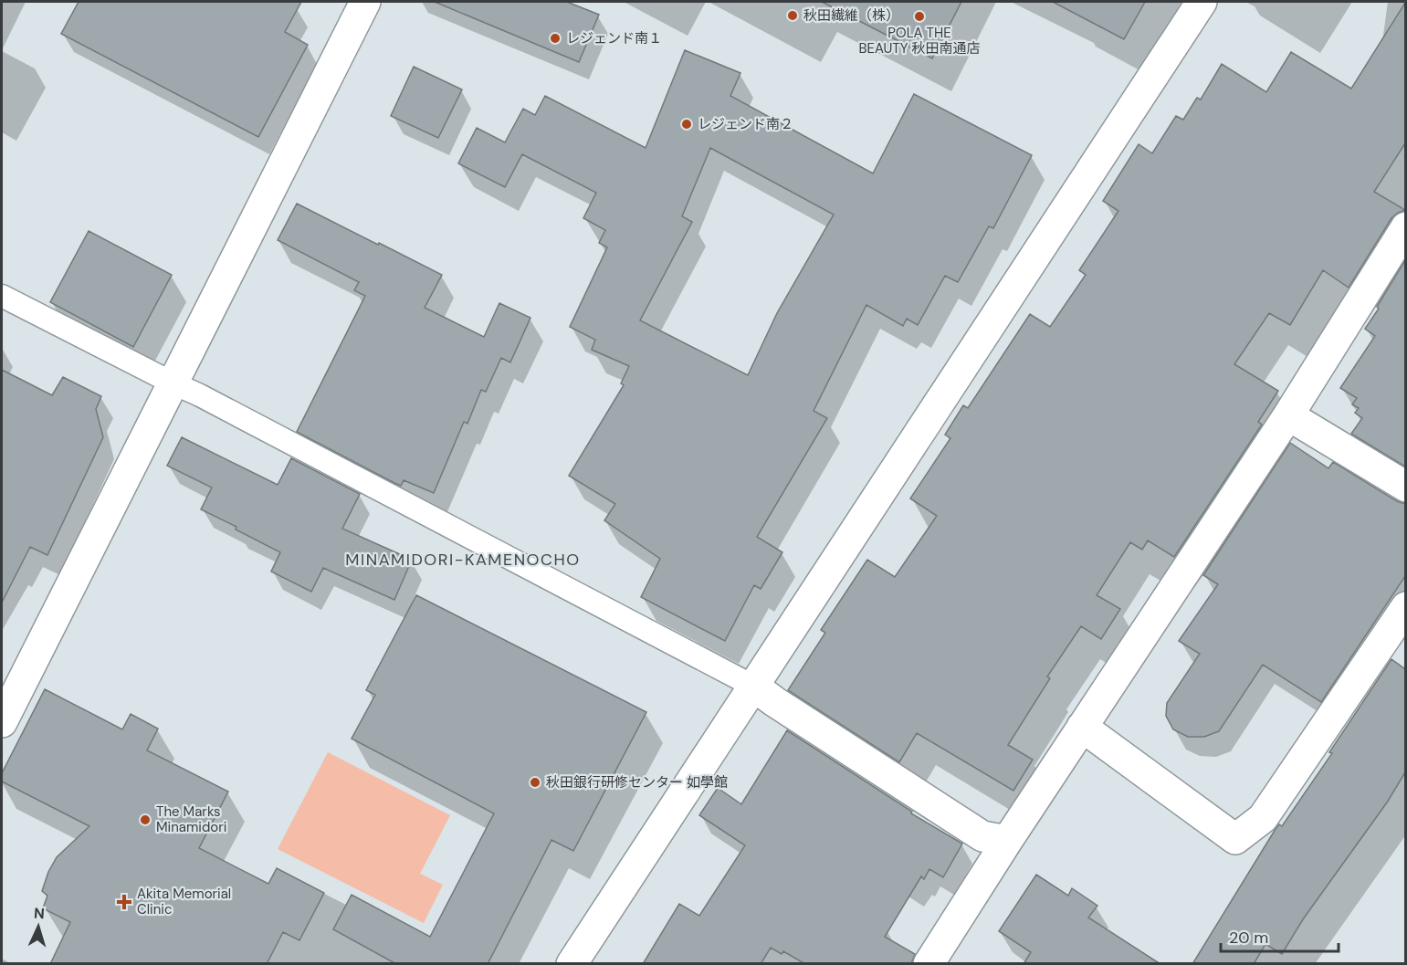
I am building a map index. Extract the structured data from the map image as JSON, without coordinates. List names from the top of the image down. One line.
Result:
{"districts":["MINAMIDORI-KAMENOCHO"],"places":{"other":["秋田繊維（株）","POLA THE BEAUTY 秋田南通店","レジェンド南１","レジェンド南２","秋田銀行研修センター 如學館","The Marks Minamidori"],"health":["Akita Memorial Clinic"]},"scale_bar":"20 m","north":"top"}
